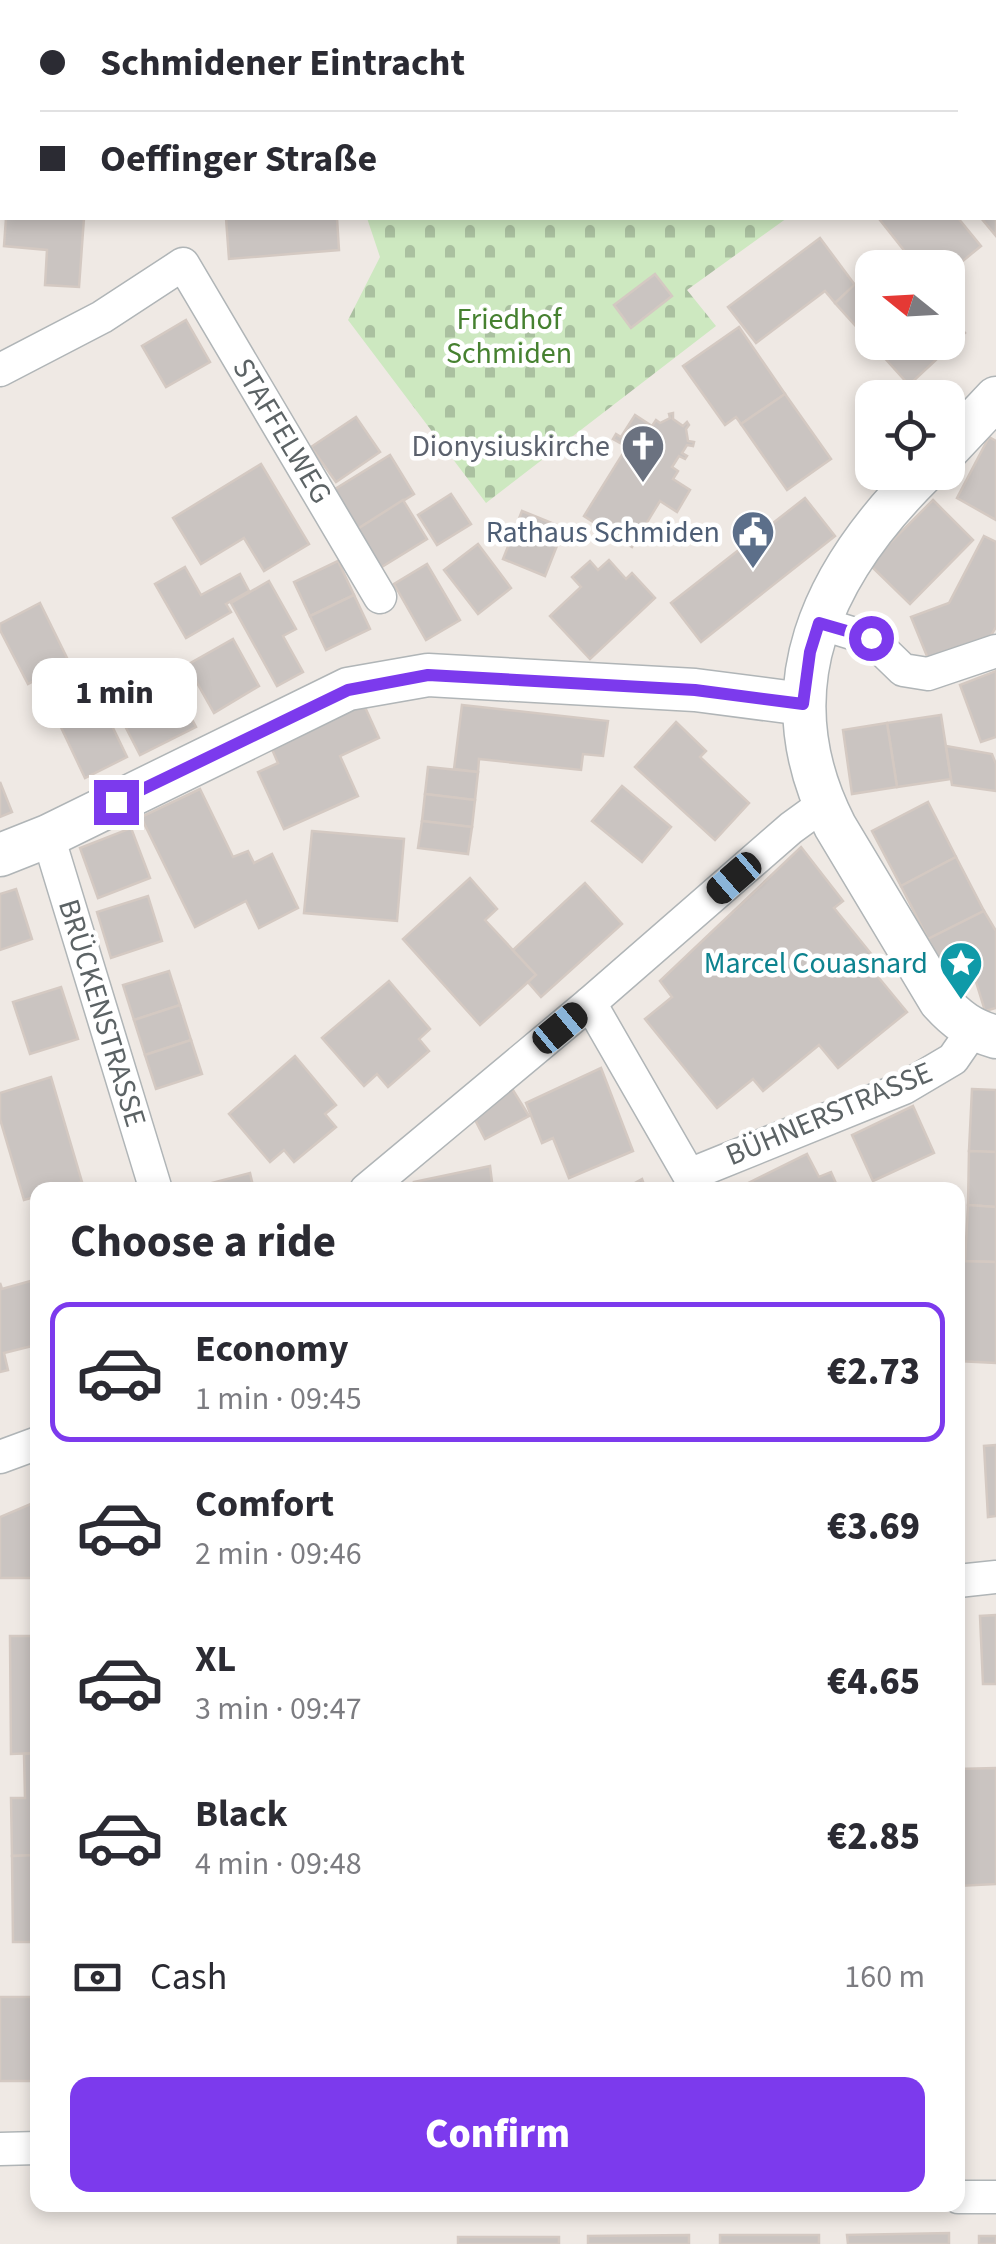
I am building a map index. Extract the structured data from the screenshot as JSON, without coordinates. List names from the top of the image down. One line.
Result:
{"streets":{"street":["STAFFELWEG","BRÜCKENSTRASSE","BÜHNERSTRASSE"]},"parks":["Friedhof Schmiden"],"places":{"church":["Dionysiuskirche"],"public building":["Rathaus Schmiden"],"place":["Marcel Couasnard"]},"north":"left","page":{"banner":["Schmidener Eintracht","Oeffinger Straße"],"bubble":"1 min","heading":"Choose a ride","list":[{"name":"Economy","note":"1 min · 09:45","value":"€2.73"},{"name":"Comfort","note":"2 min · 09:46","value":"€3.69"},{"name":"XL","note":"3 min · 09:47","value":"€4.65"},{"name":"Black","note":"4 min · 09:48","value":"€2.85"}],"pay":["Cash","160 m"],"buttons":"Confirm"}}
